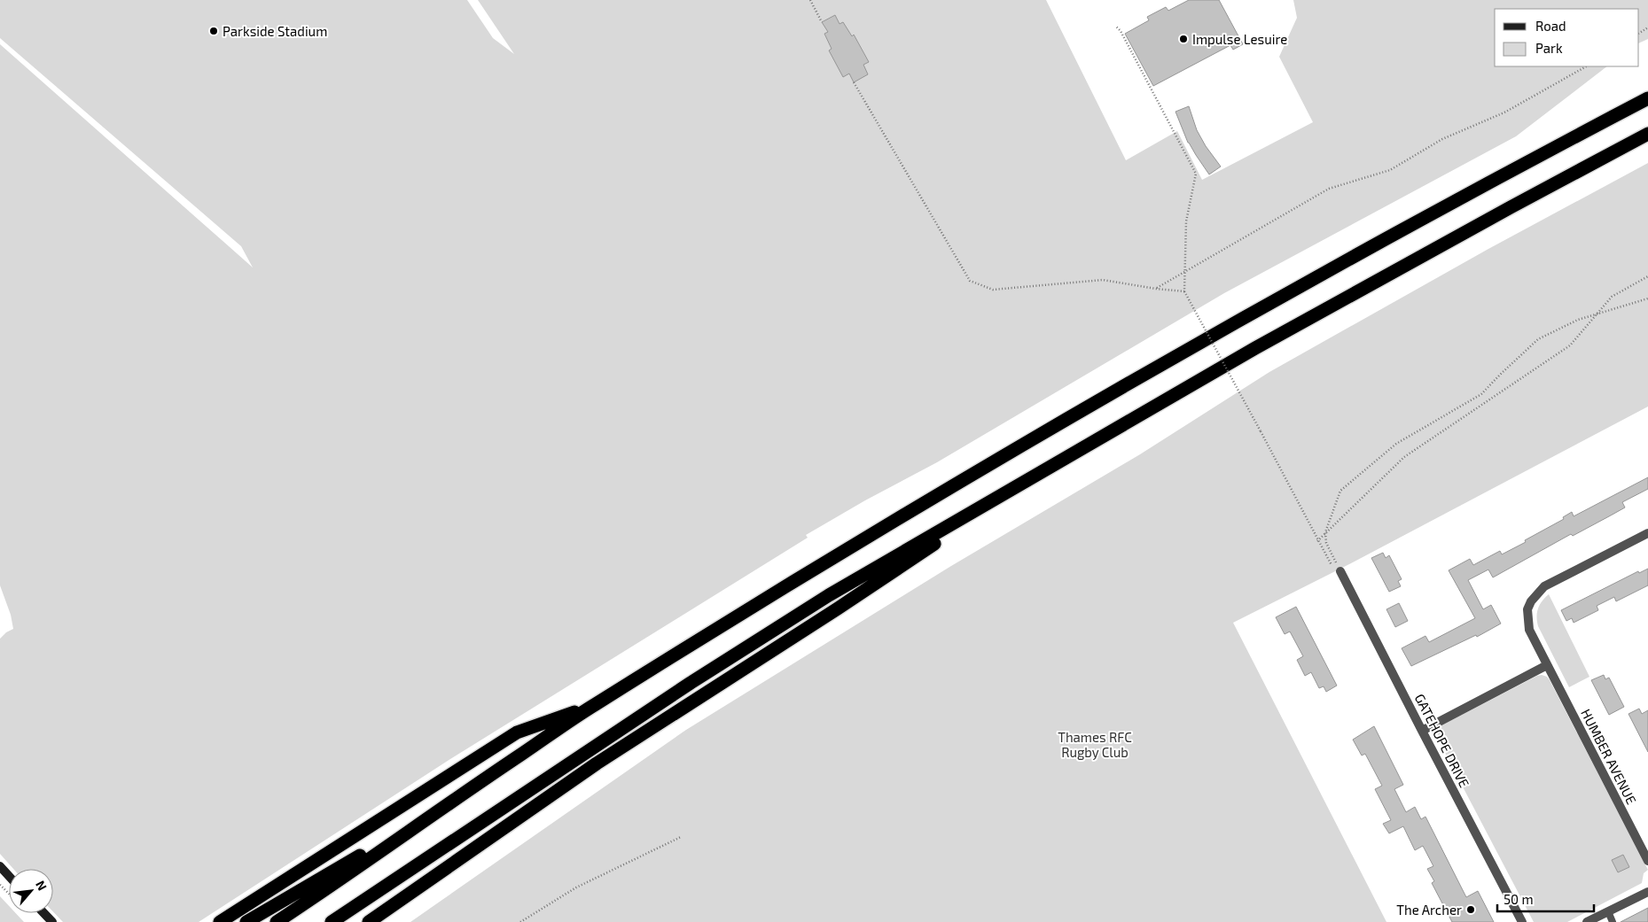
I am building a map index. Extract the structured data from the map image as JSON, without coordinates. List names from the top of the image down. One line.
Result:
{"streets":{"street":["GATEHOPE DRIVE","HUMBER AVENUE"]},"parks":["Thames RFC Rugby Club"],"places":["Parkside Stadium","Impulse Lesuire","The Archer"],"legend":["Road","Park"],"scale_bar":"50 m","north":"top right"}
